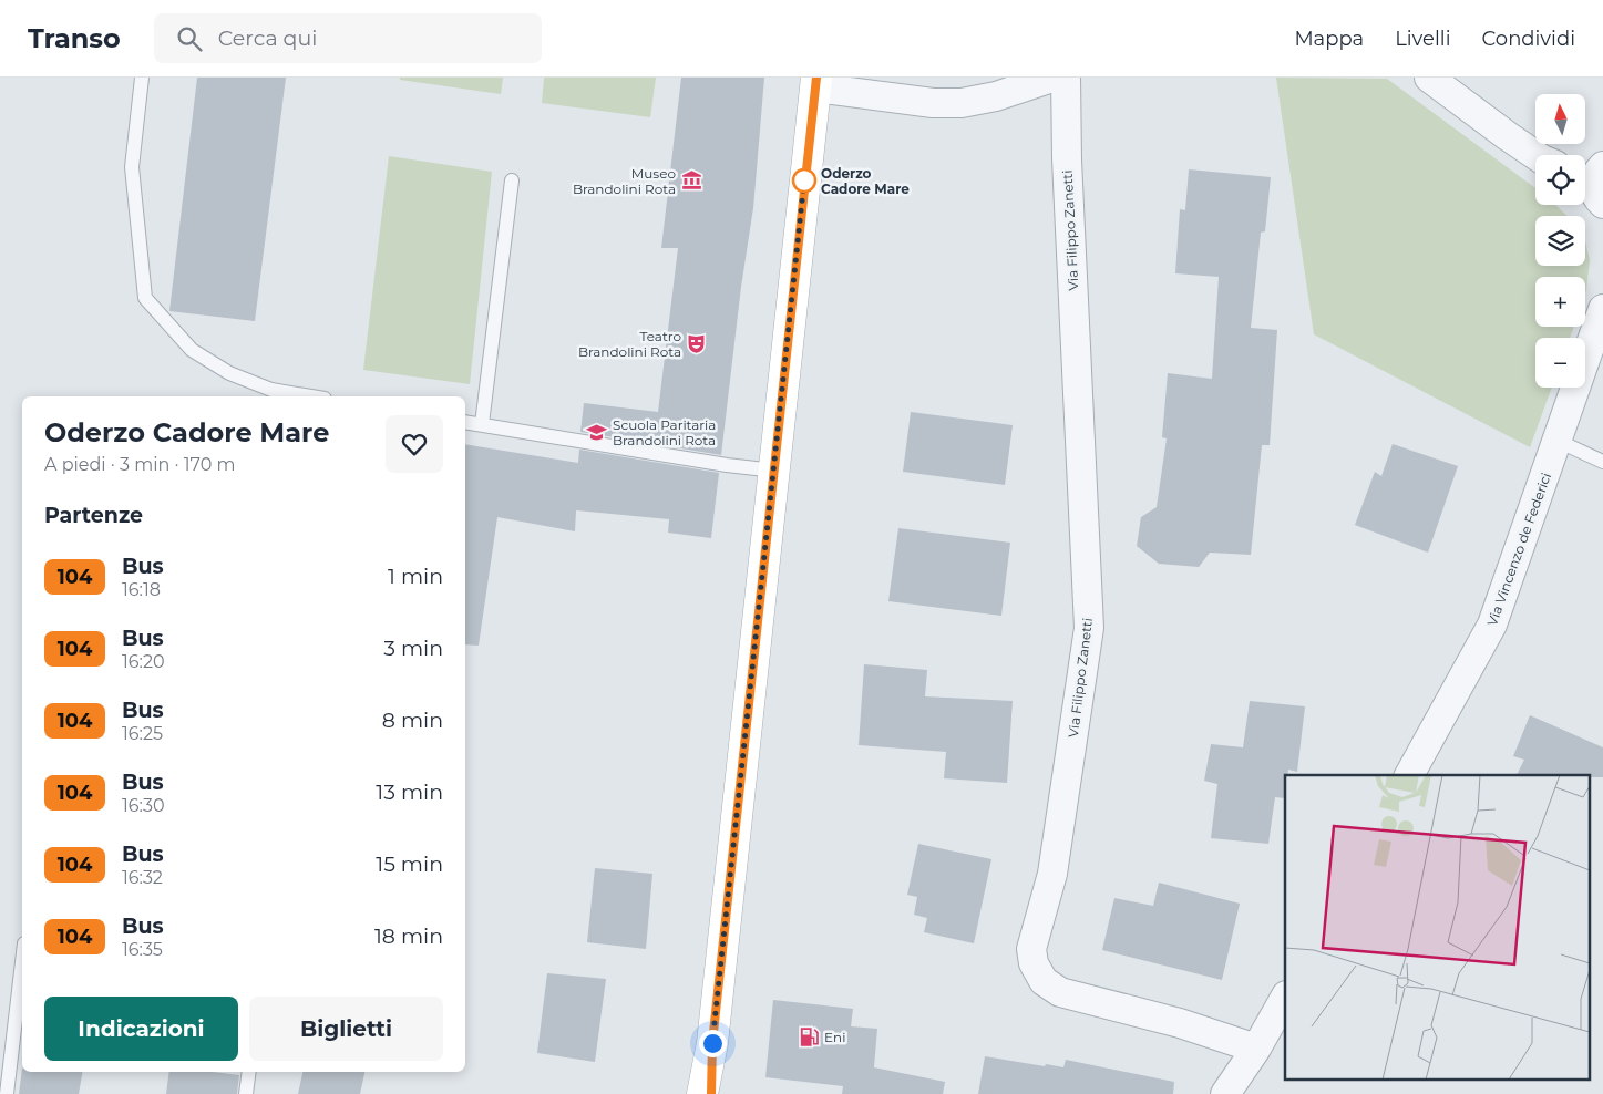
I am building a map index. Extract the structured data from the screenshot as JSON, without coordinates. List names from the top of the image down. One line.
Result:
{"streets":{"street":["Via Filippo Zanetti","Via Vincenzo de Federici"]},"places":{"museum":["Museo Brandolini Rota"],"other":["Oderzo Cadore Mare"],"theatre":["Teatro Brandolini Rota"],"school or university":["Scuola Paritaria Brandolini Rota"],"fuel station":["Eni"]},"lines":["bus line 104"],"north":"top","page":{"header":"Transo","search":"Cerca qui","nav":["Mappa","Livelli","Condividi"],"map_buttons":["+","−"],"heading":[["Oderzo Cadore Mare","A piedi · 3 min · 170 m"],"Partenze"],"list":[{"mark":"104","name":"Bus","note":"16:18","value":"1 min"},{"mark":"104","name":"Bus","note":"16:20","value":"3 min"},{"mark":"104","name":"Bus","note":"16:25","value":"8 min"},{"mark":"104","name":"Bus","note":"16:30","value":"13 min"},{"mark":"104","name":"Bus","note":"16:32","value":"15 min"},{"mark":"104","name":"Bus","note":"16:35","value":"18 min"}],"buttons":["Indicazioni","Biglietti"]}}
